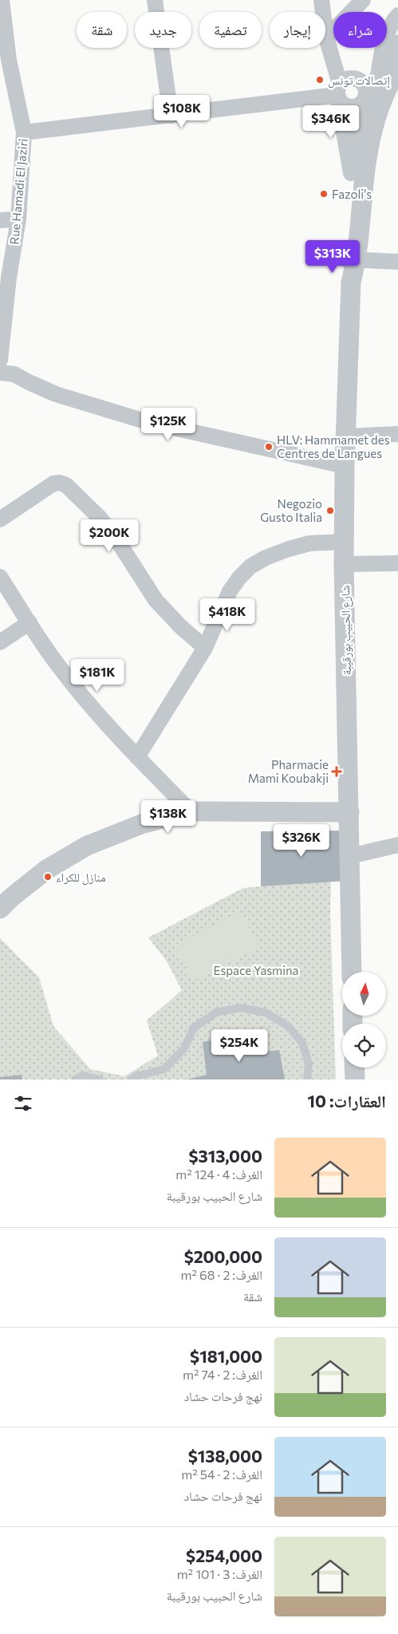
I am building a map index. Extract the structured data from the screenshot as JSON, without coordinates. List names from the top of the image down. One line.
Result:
{"streets":{"street":["Rue Hamadi El Jaziri","شارع الحبيب بورقيبة"]},"parks":["Espace Yasmina"],"places":{"other":["إتصالات تونس","Fazoli's","HLV: Hammamet des Centres de Langues","Negozio Gusto Italia","منازل للكراء"],"health":["Pharmacie Mami Koubakji"]},"north":"top","page":{"chip":["شراء","إيجار","تصفية","جديد","شقة"],"price":["$108K","$346K","$313K","$125K","$200K","$418K","$181K","$138K","$326K","$254K"],"heading":"العقارات: 10","list":[{"name":"$313,000","note":"الغرف: 4 · 124 m² · شارع الحبيب بورقيبة"},{"name":"$200,000","note":"الغرف: 2 · 68 m² · شقة"},{"name":"$181,000","note":"الغرف: 2 · 74 m² · نهج فرحات حشاد"},{"name":"$138,000","note":"الغرف: 2 · 54 m² · نهج فرحات حشاد"},{"name":"$254,000","note":"الغرف: 3 · 101 m² · شارع الحبيب بورقيبة"}]}}
